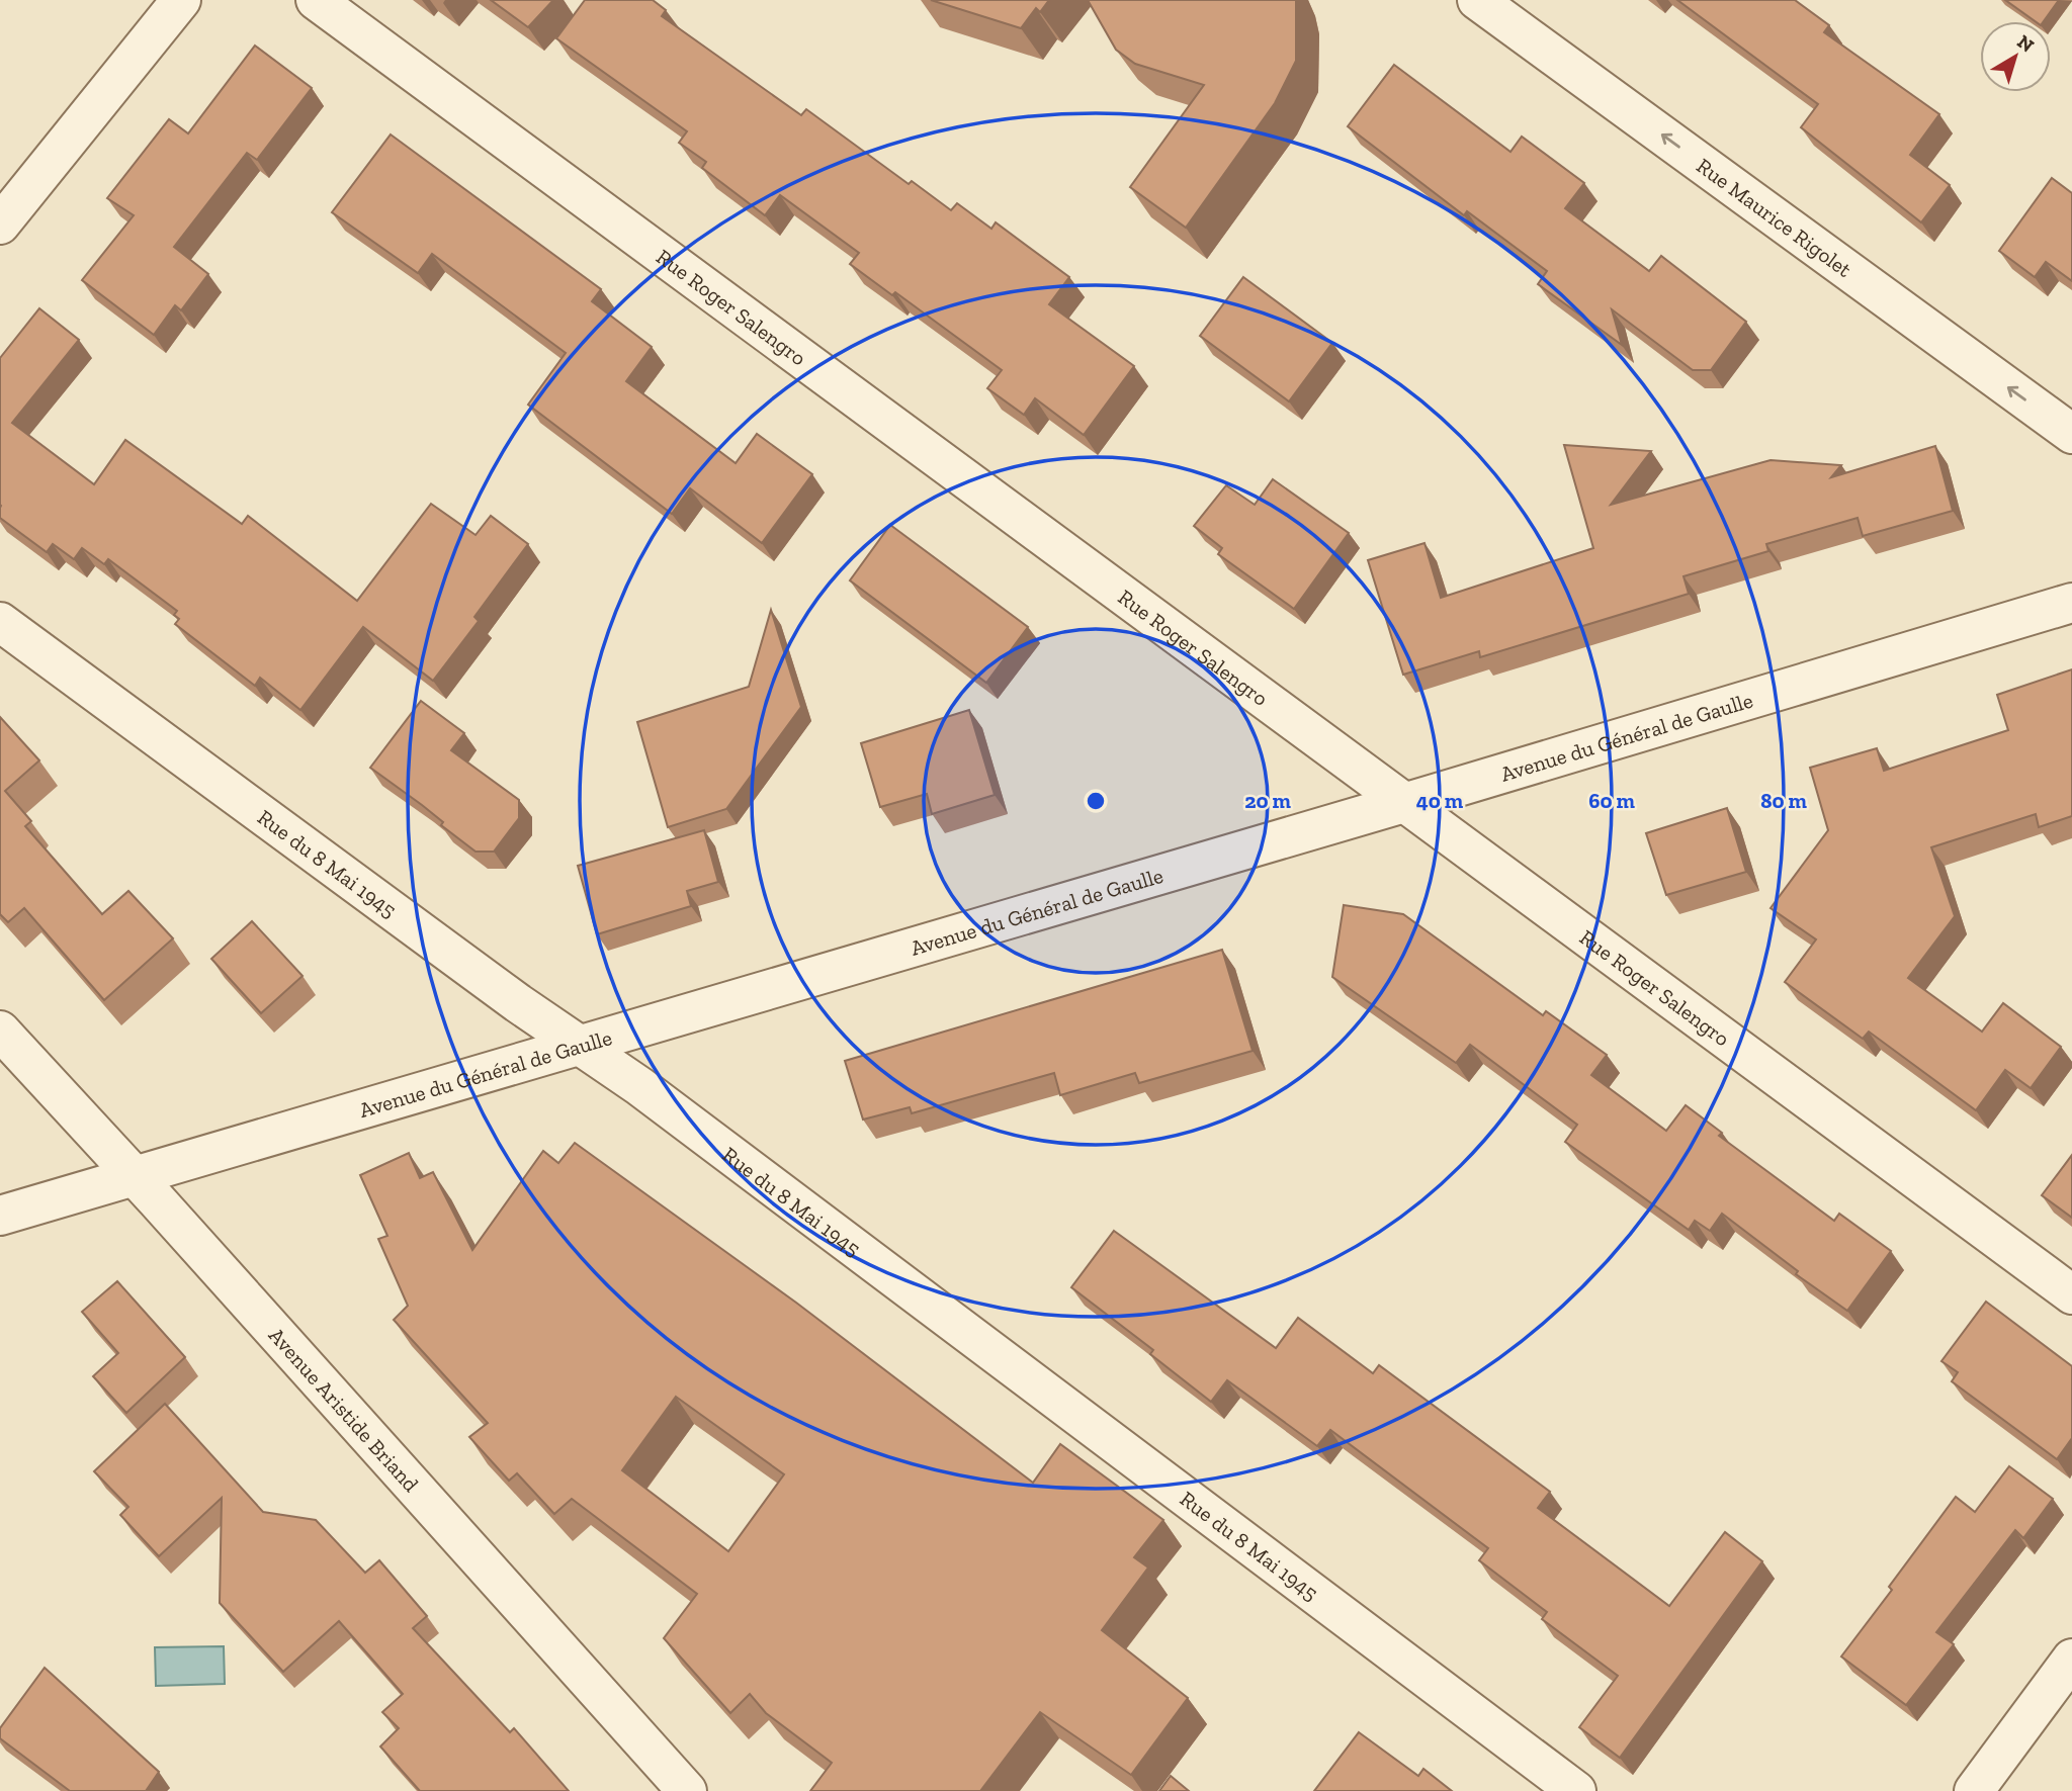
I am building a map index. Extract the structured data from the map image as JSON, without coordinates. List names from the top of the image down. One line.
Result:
{"streets":{"street":["Rue Maurice Rigolet","Rue Roger Salengro","Avenue du Général de Gaulle","Rue du 8 Mai 1945","Avenue Aristide Briand"]},"crossings":[["Rue Roger Salengro","Avenue du Général de Gaulle"],["Avenue du Général de Gaulle","Rue du 8 Mai 1945"],["Avenue du Général de Gaulle","Avenue Aristide Briand"]],"one_way":["Rue Maurice Rigolet"],"north":"top right","rings":["20 m","40 m","60 m","80 m"]}
